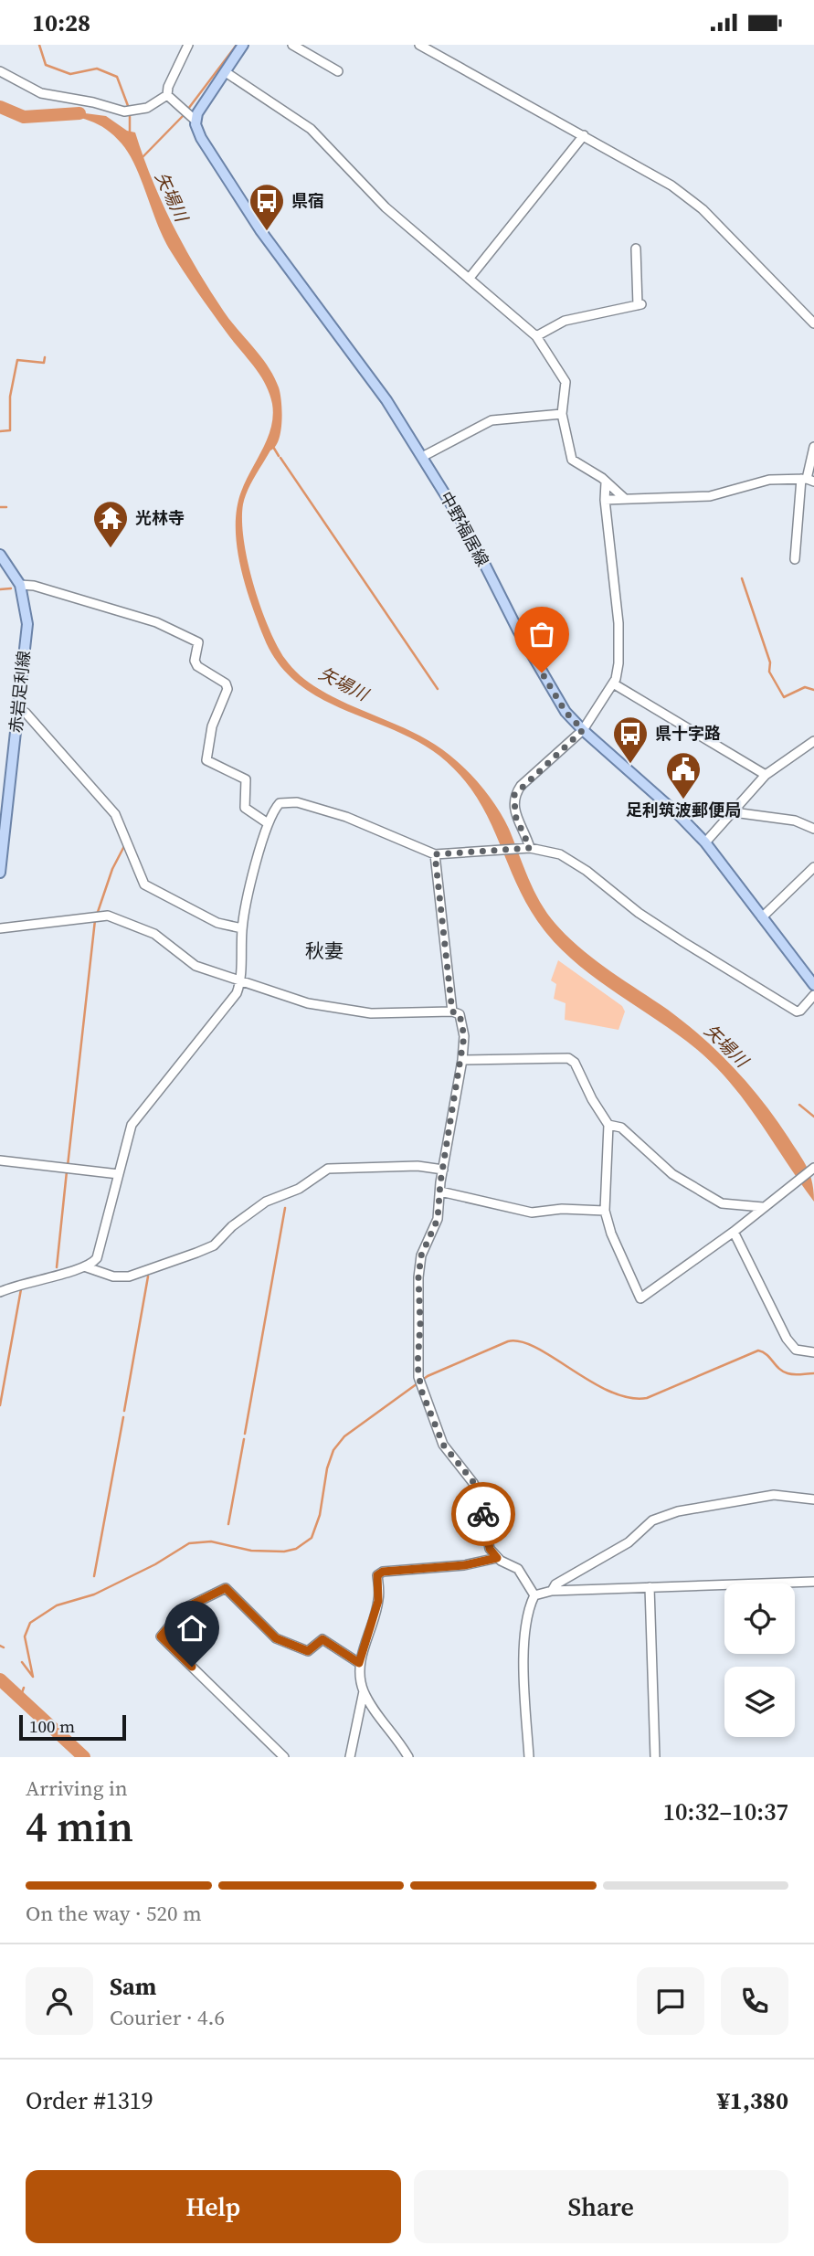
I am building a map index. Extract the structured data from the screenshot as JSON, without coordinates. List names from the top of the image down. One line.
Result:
{"streets":{"main road":["中野福居線","赤岩足利線"]},"districts":["秋妻"],"water":["矢場川"],"places":{"bus stop":["県宿","県十字路"],"temple":["光林寺"],"public building":["足利筑波郵便局"]},"scale_bar":"100 m","page":{"status":"10:28","scale":"100 m","heading":["4 min","Arriving in","10:32–10:37"],"panel":["Sam","Courier · 4.6","Order #1319","¥1,380"],"bar":"On the way · 520 m","buttons":["Help","Share"]}}
